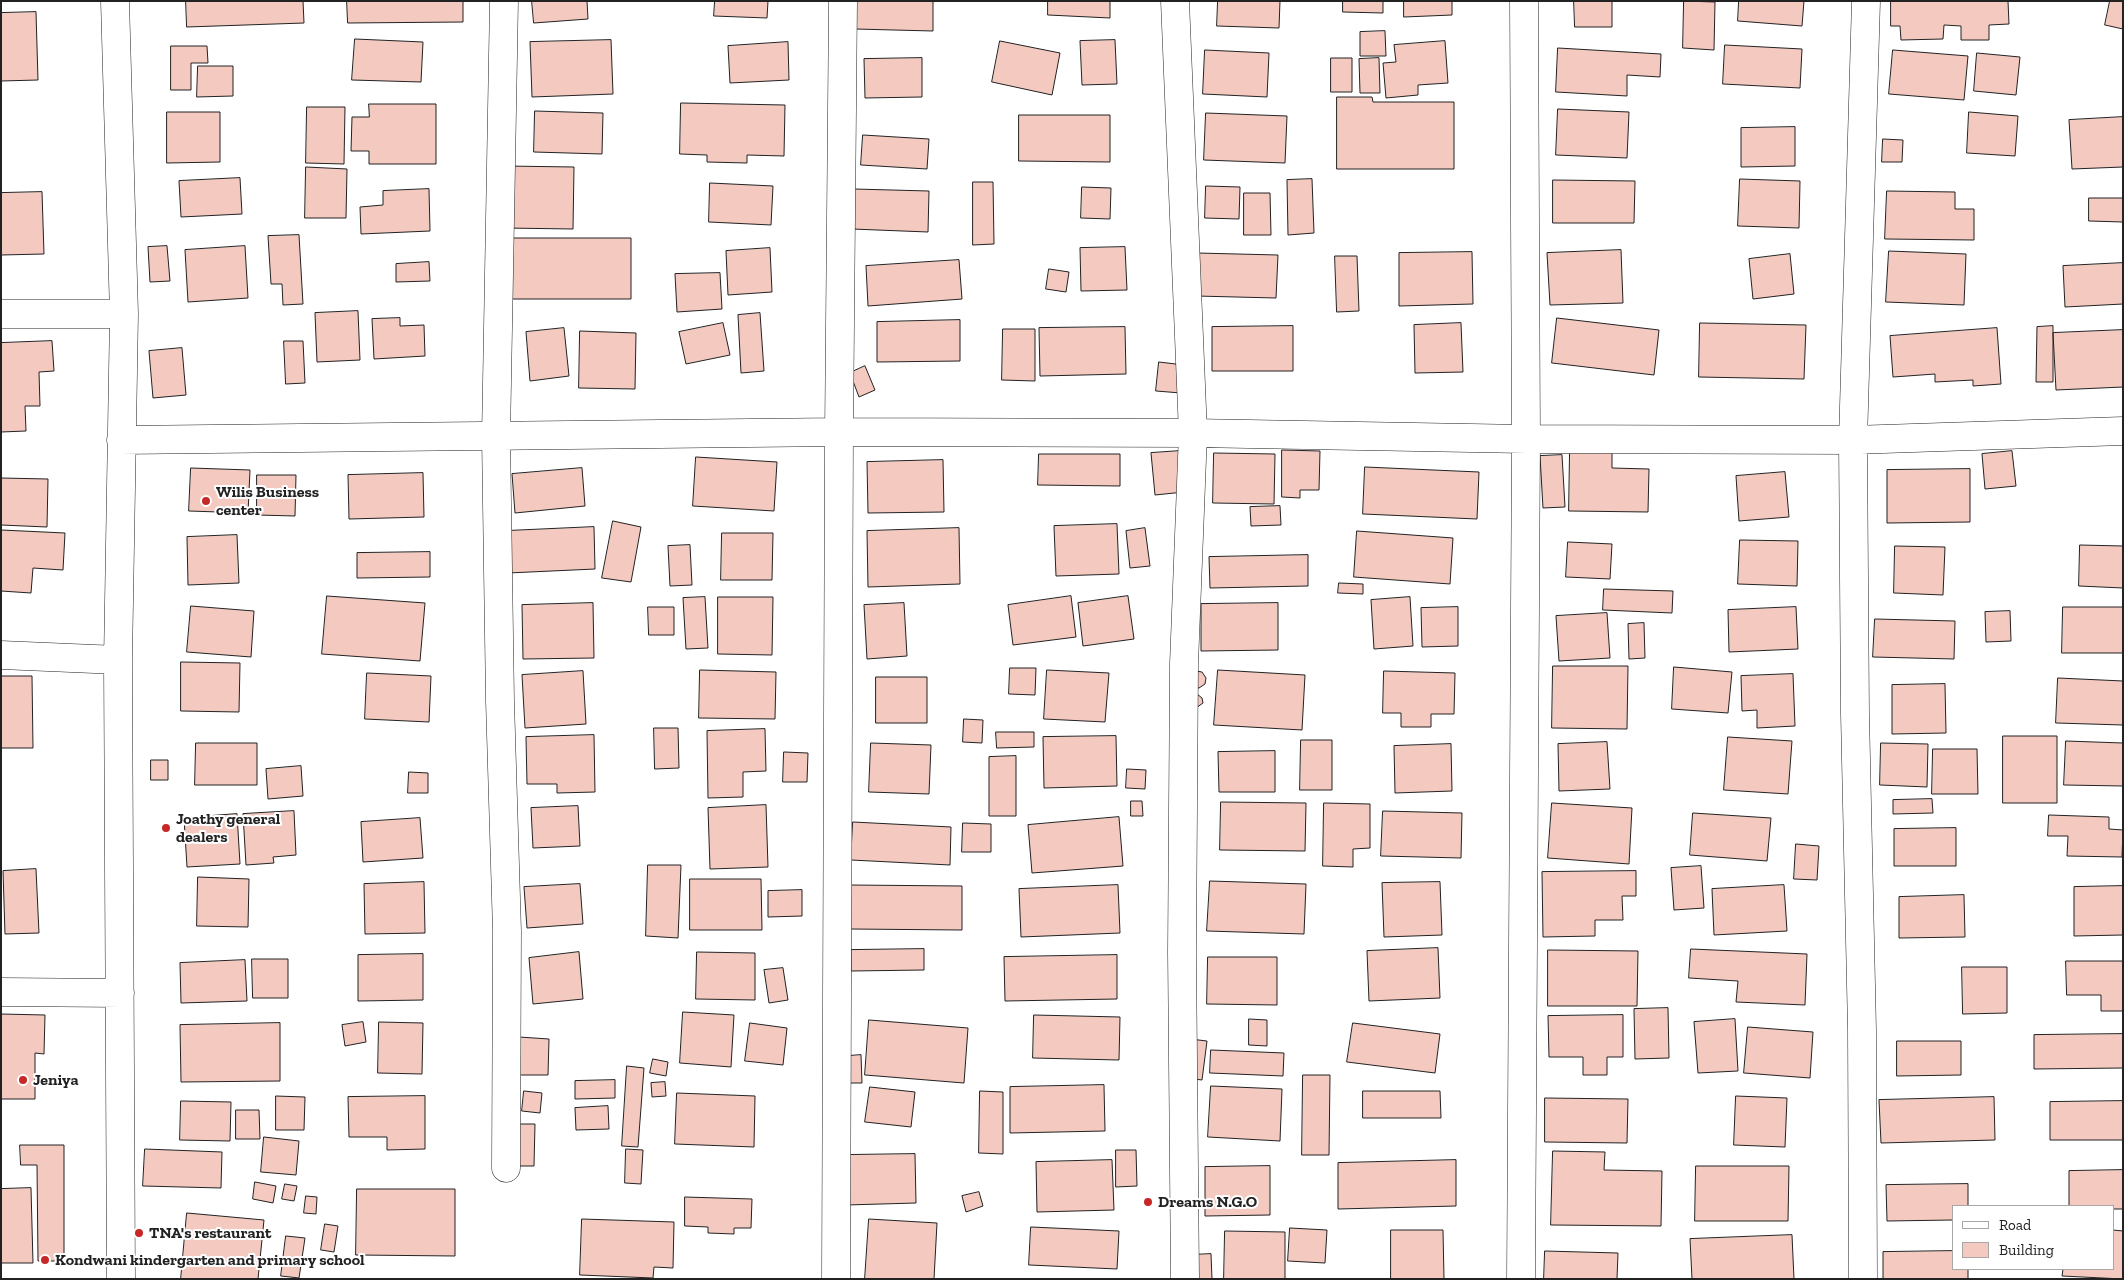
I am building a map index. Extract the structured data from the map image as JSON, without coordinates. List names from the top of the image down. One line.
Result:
{"places":["Wilis Business center","Joathy general dealers","Jeniya","Dreams N.G.O","TNA's restaurant","Kondwani kindergarten and primary school"],"legend":["Road","Building"]}
